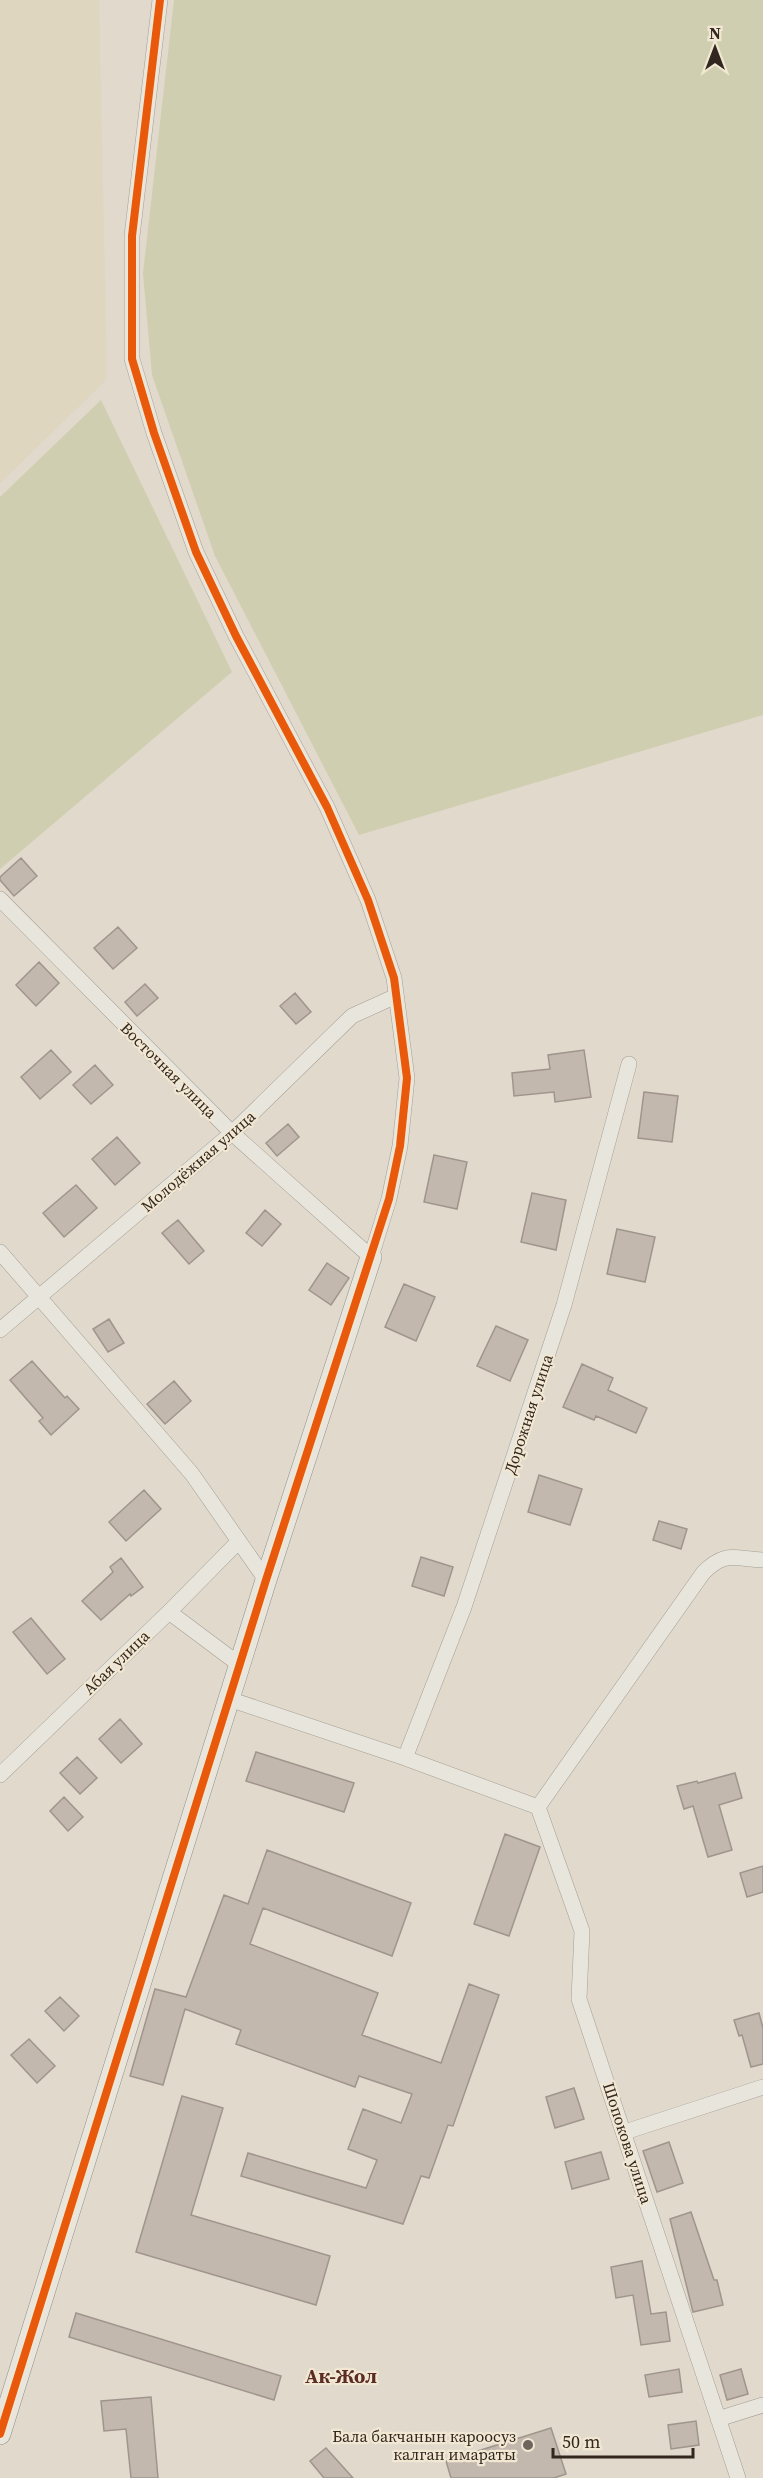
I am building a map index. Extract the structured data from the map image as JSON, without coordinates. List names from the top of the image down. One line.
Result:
{"streets":{"street":["Восточная улица","Молодёжная улица","Дорожная улица","Абая улица","Шопокова улица"]},"crossings":[["Восточная улица","Молодёжная улица"]],"districts":["Ак-Жол"],"places":["Бала бакчанын кароосуз калган имараты"],"scale_bar":"50 m","north":"top"}
